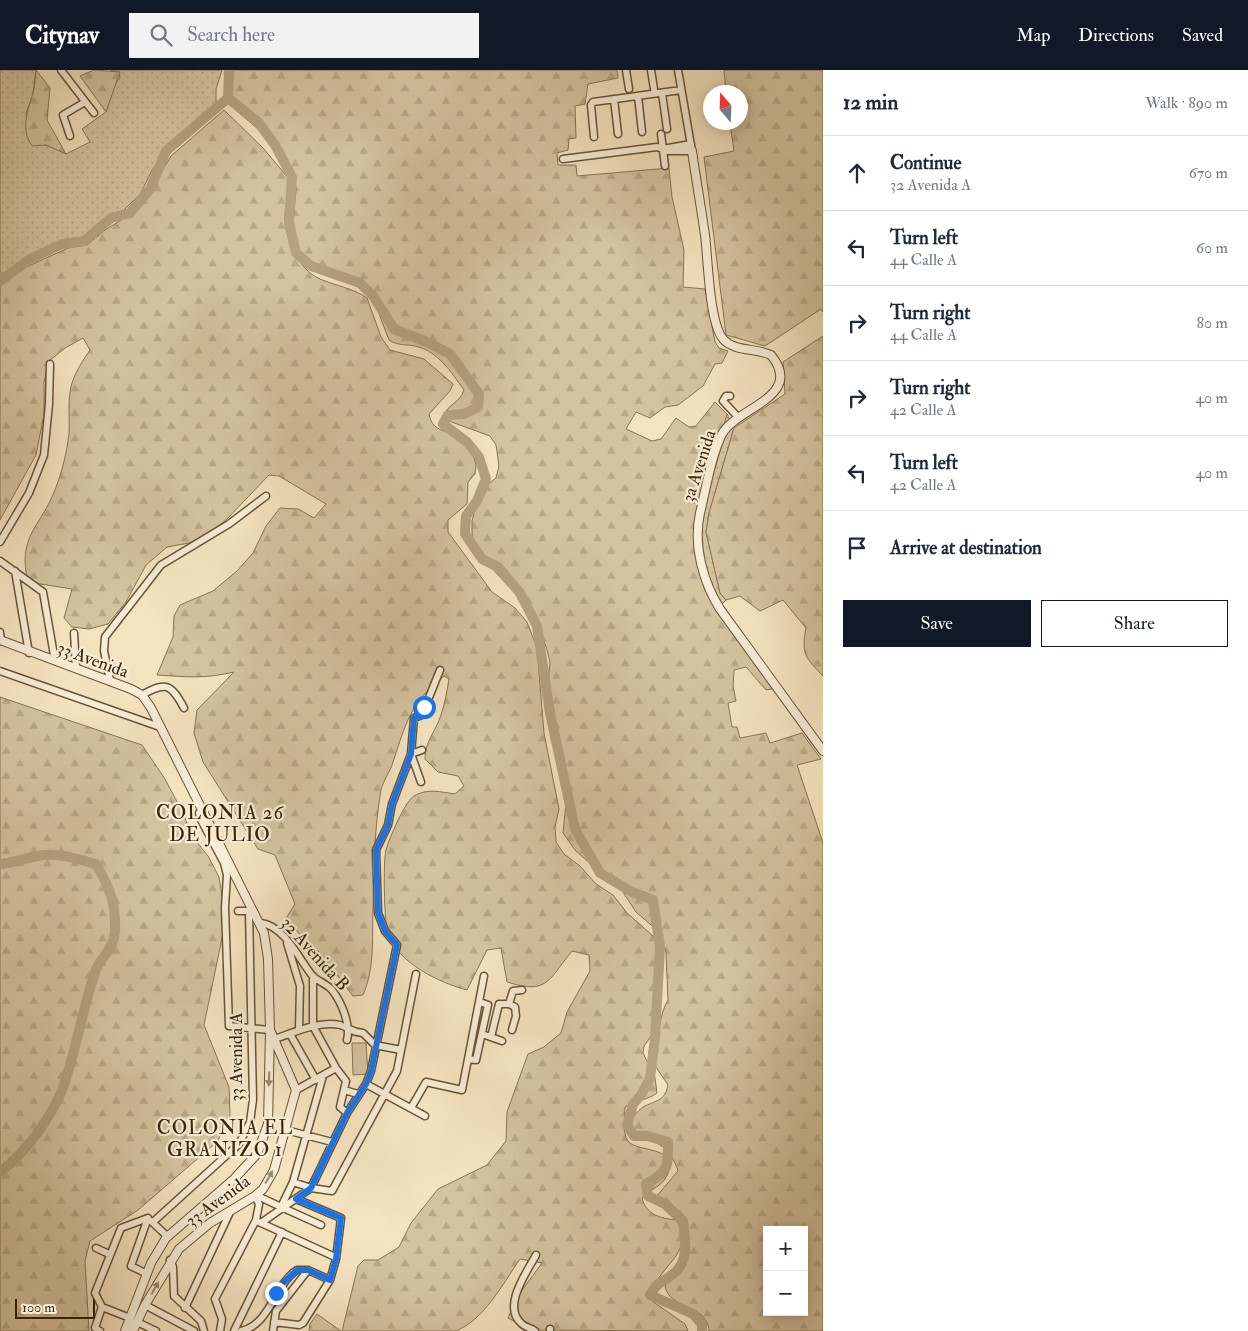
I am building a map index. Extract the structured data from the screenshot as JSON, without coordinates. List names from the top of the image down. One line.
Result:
{"streets":{"street":["3a Avenida","33 Avenida","32 Avenida B","33 Avenida A"]},"crossings":[["33 Avenida","32 Avenida B"],["33 Avenida","33 Avenida A"]],"districts":["COLONIA 26 DE JULIO","COLONIA EL GRANIZO 1"],"scale_bar":"100 m","north":"top","page":{"header":"Citynav","search":"Search here","nav":["Map","Directions","Saved"],"heading":["12 min","Walk · 890 m"],"list":[["Continue","32 Avenida A","670 m"],["Turn left","44 Calle A","60 m"],["Turn right","44 Calle A","80 m"],["Turn right","42 Calle A","40 m"],["Turn left","42 Calle A","40 m"],"Arrive at destination"],"buttons":["Save","Share"],"map_buttons":["+","−"],"scale":"100 m"}}
